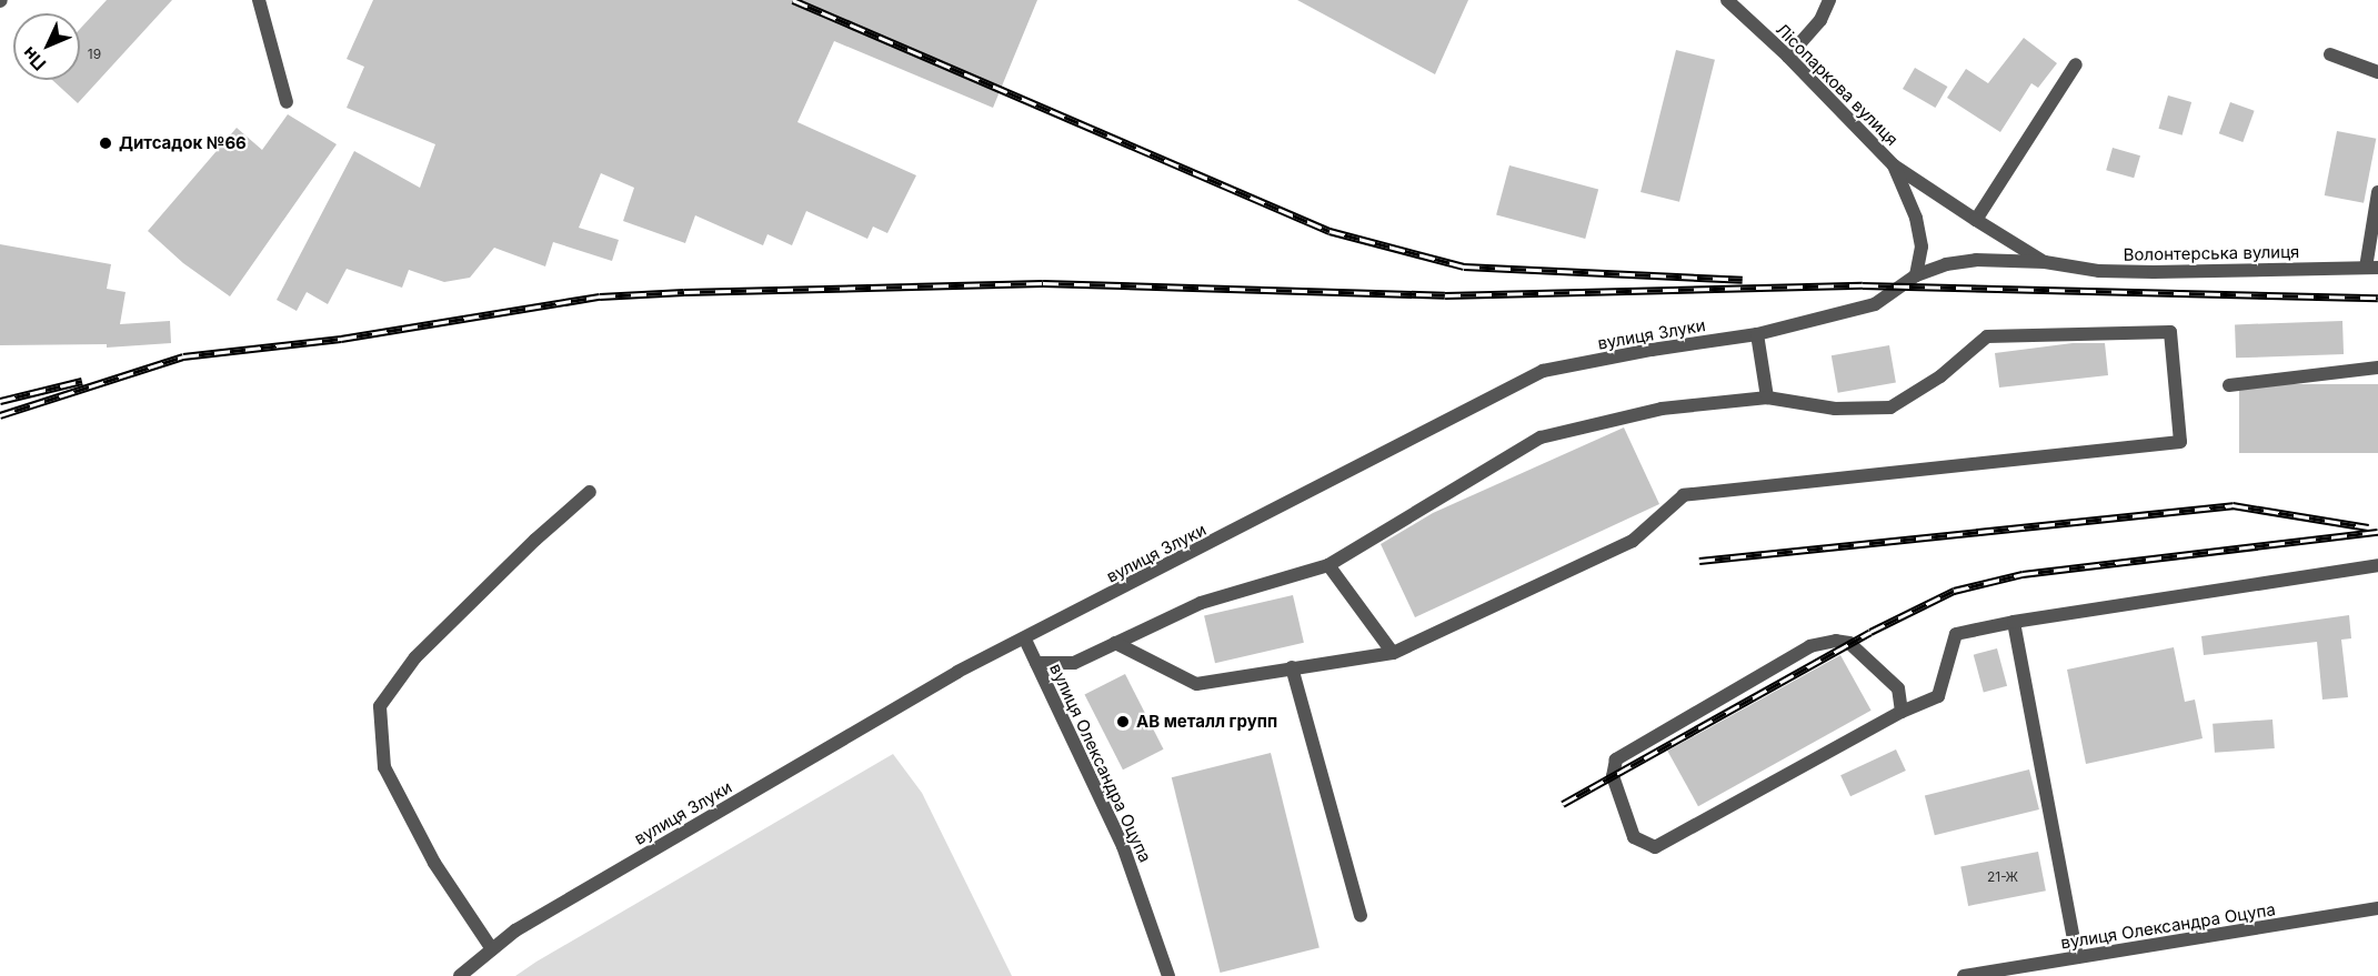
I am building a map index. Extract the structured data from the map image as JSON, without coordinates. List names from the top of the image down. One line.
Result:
{"streets":{"street":["Лісопаркова вулиця","Волонтерська вулиця","вулиця Злуки","вулиця Олександра Оцупа"]},"crossings":[["Лісопаркова вулиця","Волонтерська вулиця"],["Лісопаркова вулиця","вулиця Злуки"],["Волонтерська вулиця","вулиця Злуки"],["вулиця Злуки","вулиця Олександра Оцупа"]],"places":["Дитсадок №66","АВ металл групп"],"house_numbers":["19","21-Ж"],"north":"bottom left"}
